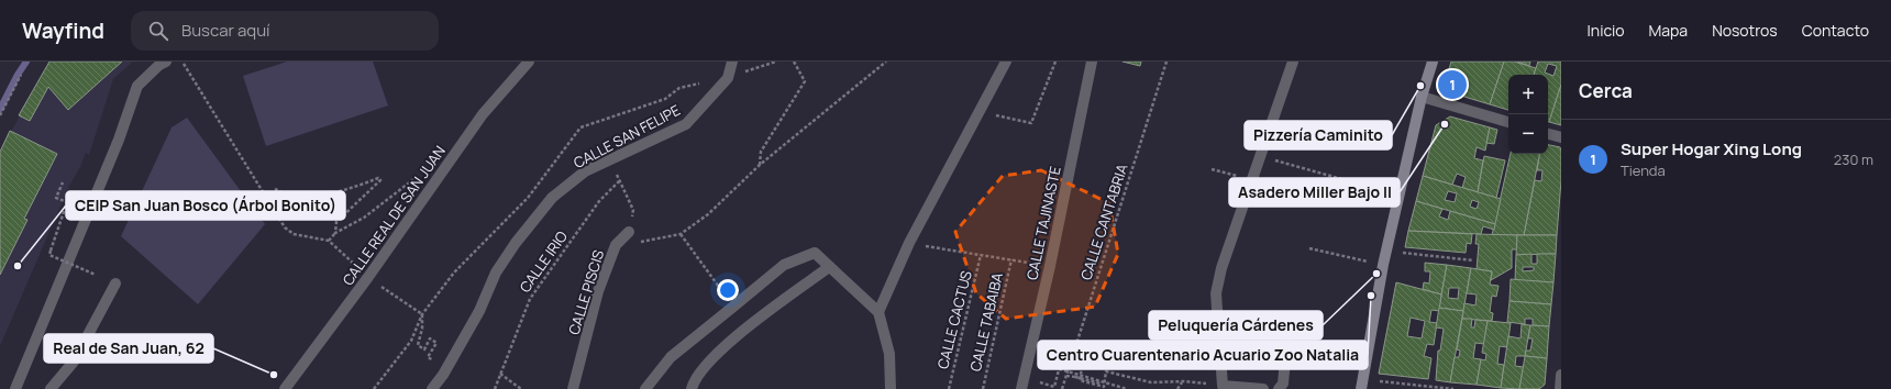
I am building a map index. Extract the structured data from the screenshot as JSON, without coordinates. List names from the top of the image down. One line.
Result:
{"streets":{"street":["CALLE SAN FELIPE","CALLE REAL DE SAN JUAN","CALLE TAJINASTE","CALLE PISCIS"],"path":["CALLE CANTABRIA","CALLE IRIO","CALLE CACTUS","CALLE TABAIBA"]},"places":["Pizzería Caminito","Asadero Miller Bajo II","CEIP San Juan Bosco (Árbol Bonito)","Peluquería Cárdenes","Centro Cuarentenario Acuario Zoo Natalia","Real de San Juan, 62"],"page":{"header":"Wayfind","search":"Buscar aquí","nav":["Inicio","Mapa","Nosotros","Contacto"],"heading":"Cerca","pins":"1","map_buttons":["+","−"],"list":[{"mark":"1","name":"Super Hogar Xing Long","note":"Tienda","value":"230 m"}]}}
